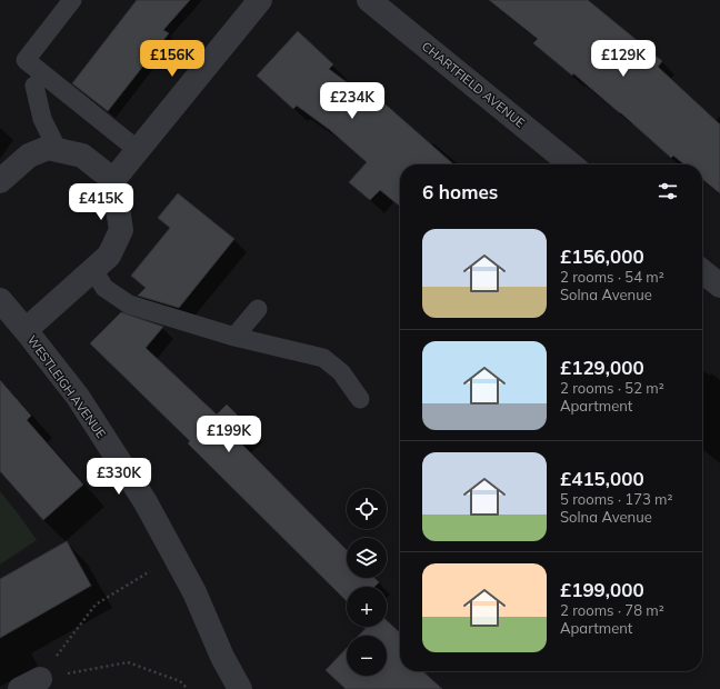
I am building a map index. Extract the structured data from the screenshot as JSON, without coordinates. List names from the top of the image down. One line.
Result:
{"streets":{"street":["CHARTFIELD AVENUE","WESTLEIGH AVENUE"]},"page":{"price":["£156K","£129K","£234K","£415K","£199K","£330K"],"heading":"6 homes","list":[{"name":"£156,000","note":"2 rooms · 54 m² · Solna Avenue"},{"name":"£129,000","note":"2 rooms · 52 m² · Apartment"},{"name":"£415,000","note":"5 rooms · 173 m² · Solna Avenue"},{"name":"£199,000","note":"2 rooms · 78 m² · Apartment"}],"map_buttons":["+","−"]}}
